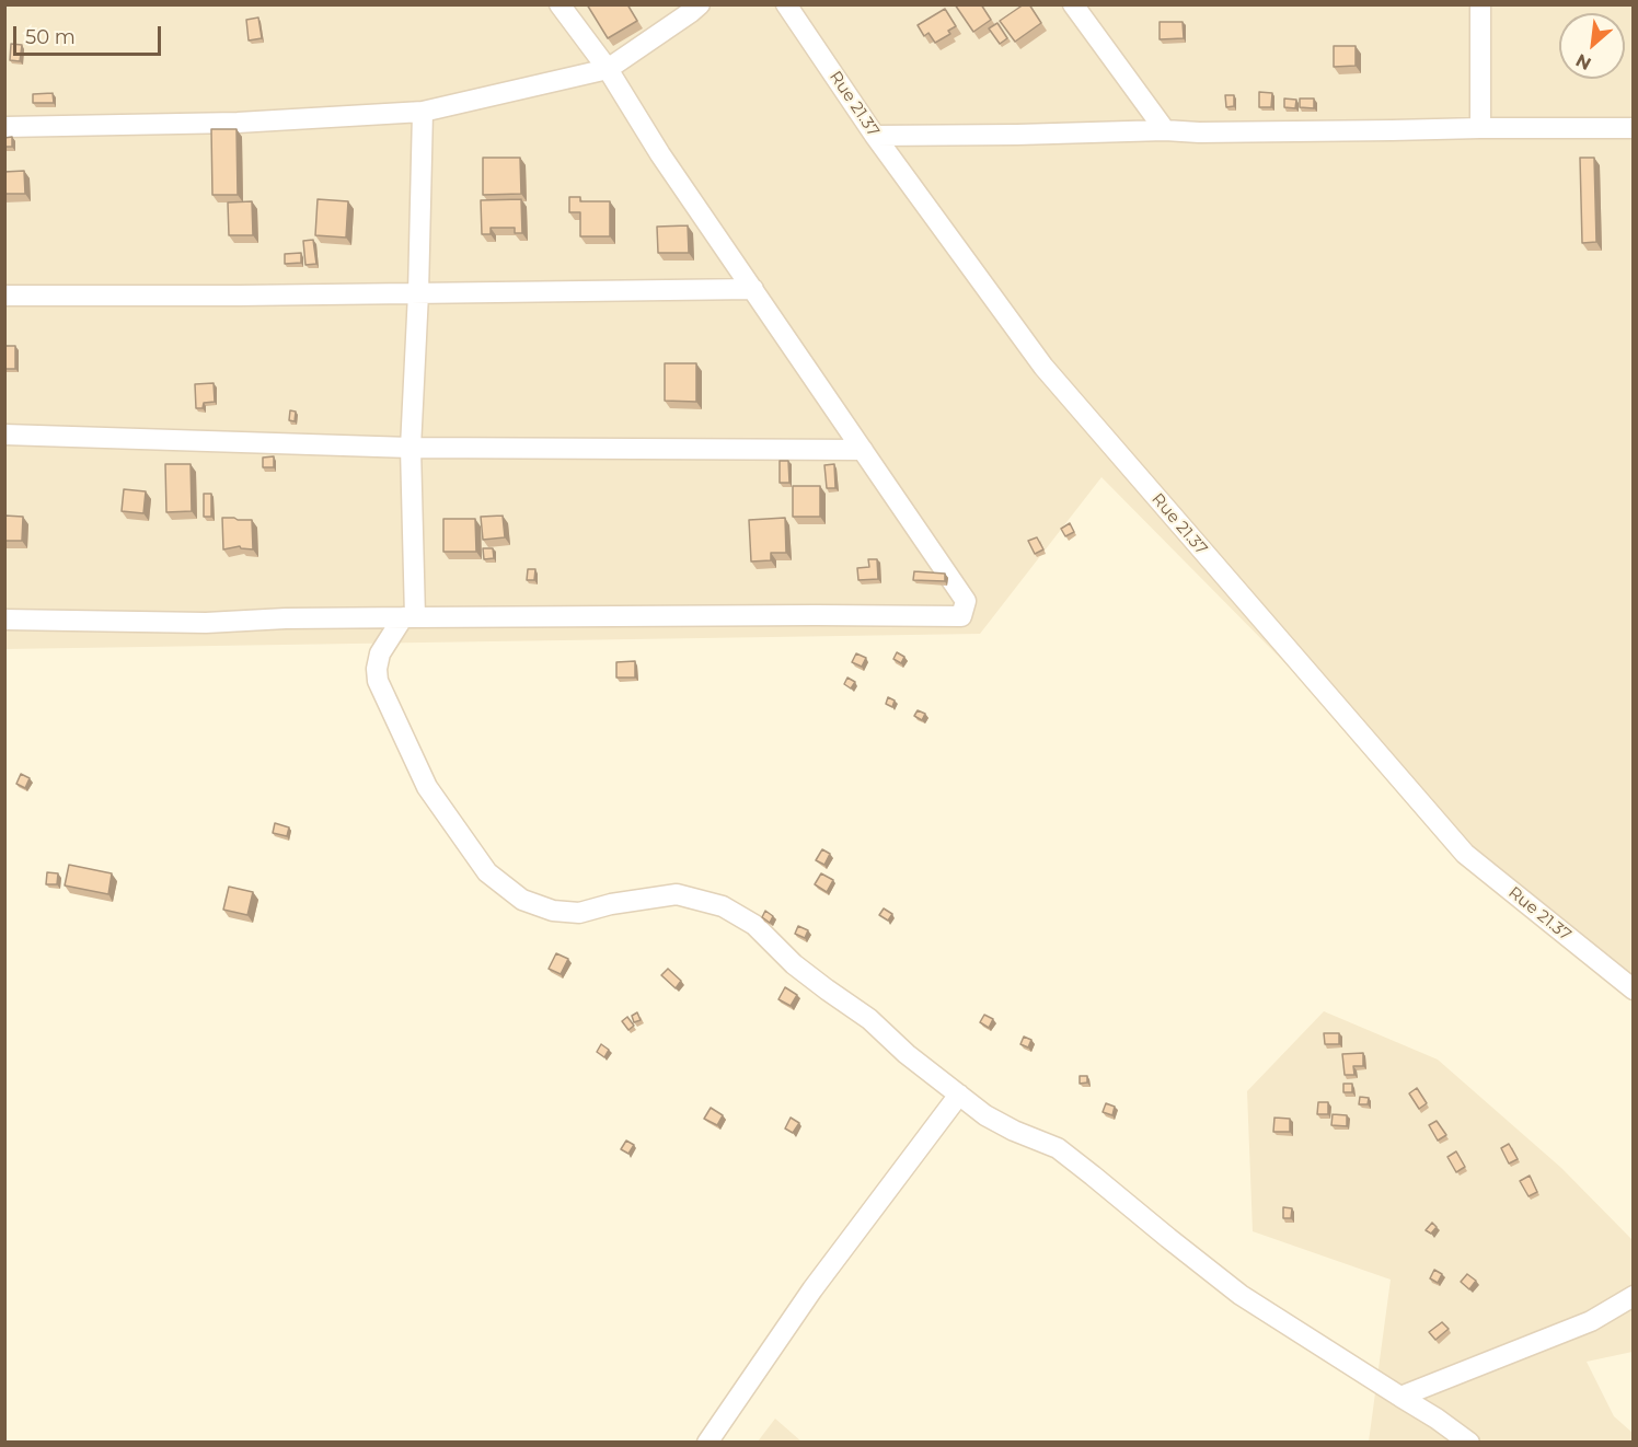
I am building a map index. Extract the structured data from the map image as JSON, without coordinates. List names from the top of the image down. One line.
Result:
{"streets":{"street":["Rue 21.37"]},"scale_bar":"50 m","north":"bottom left"}
